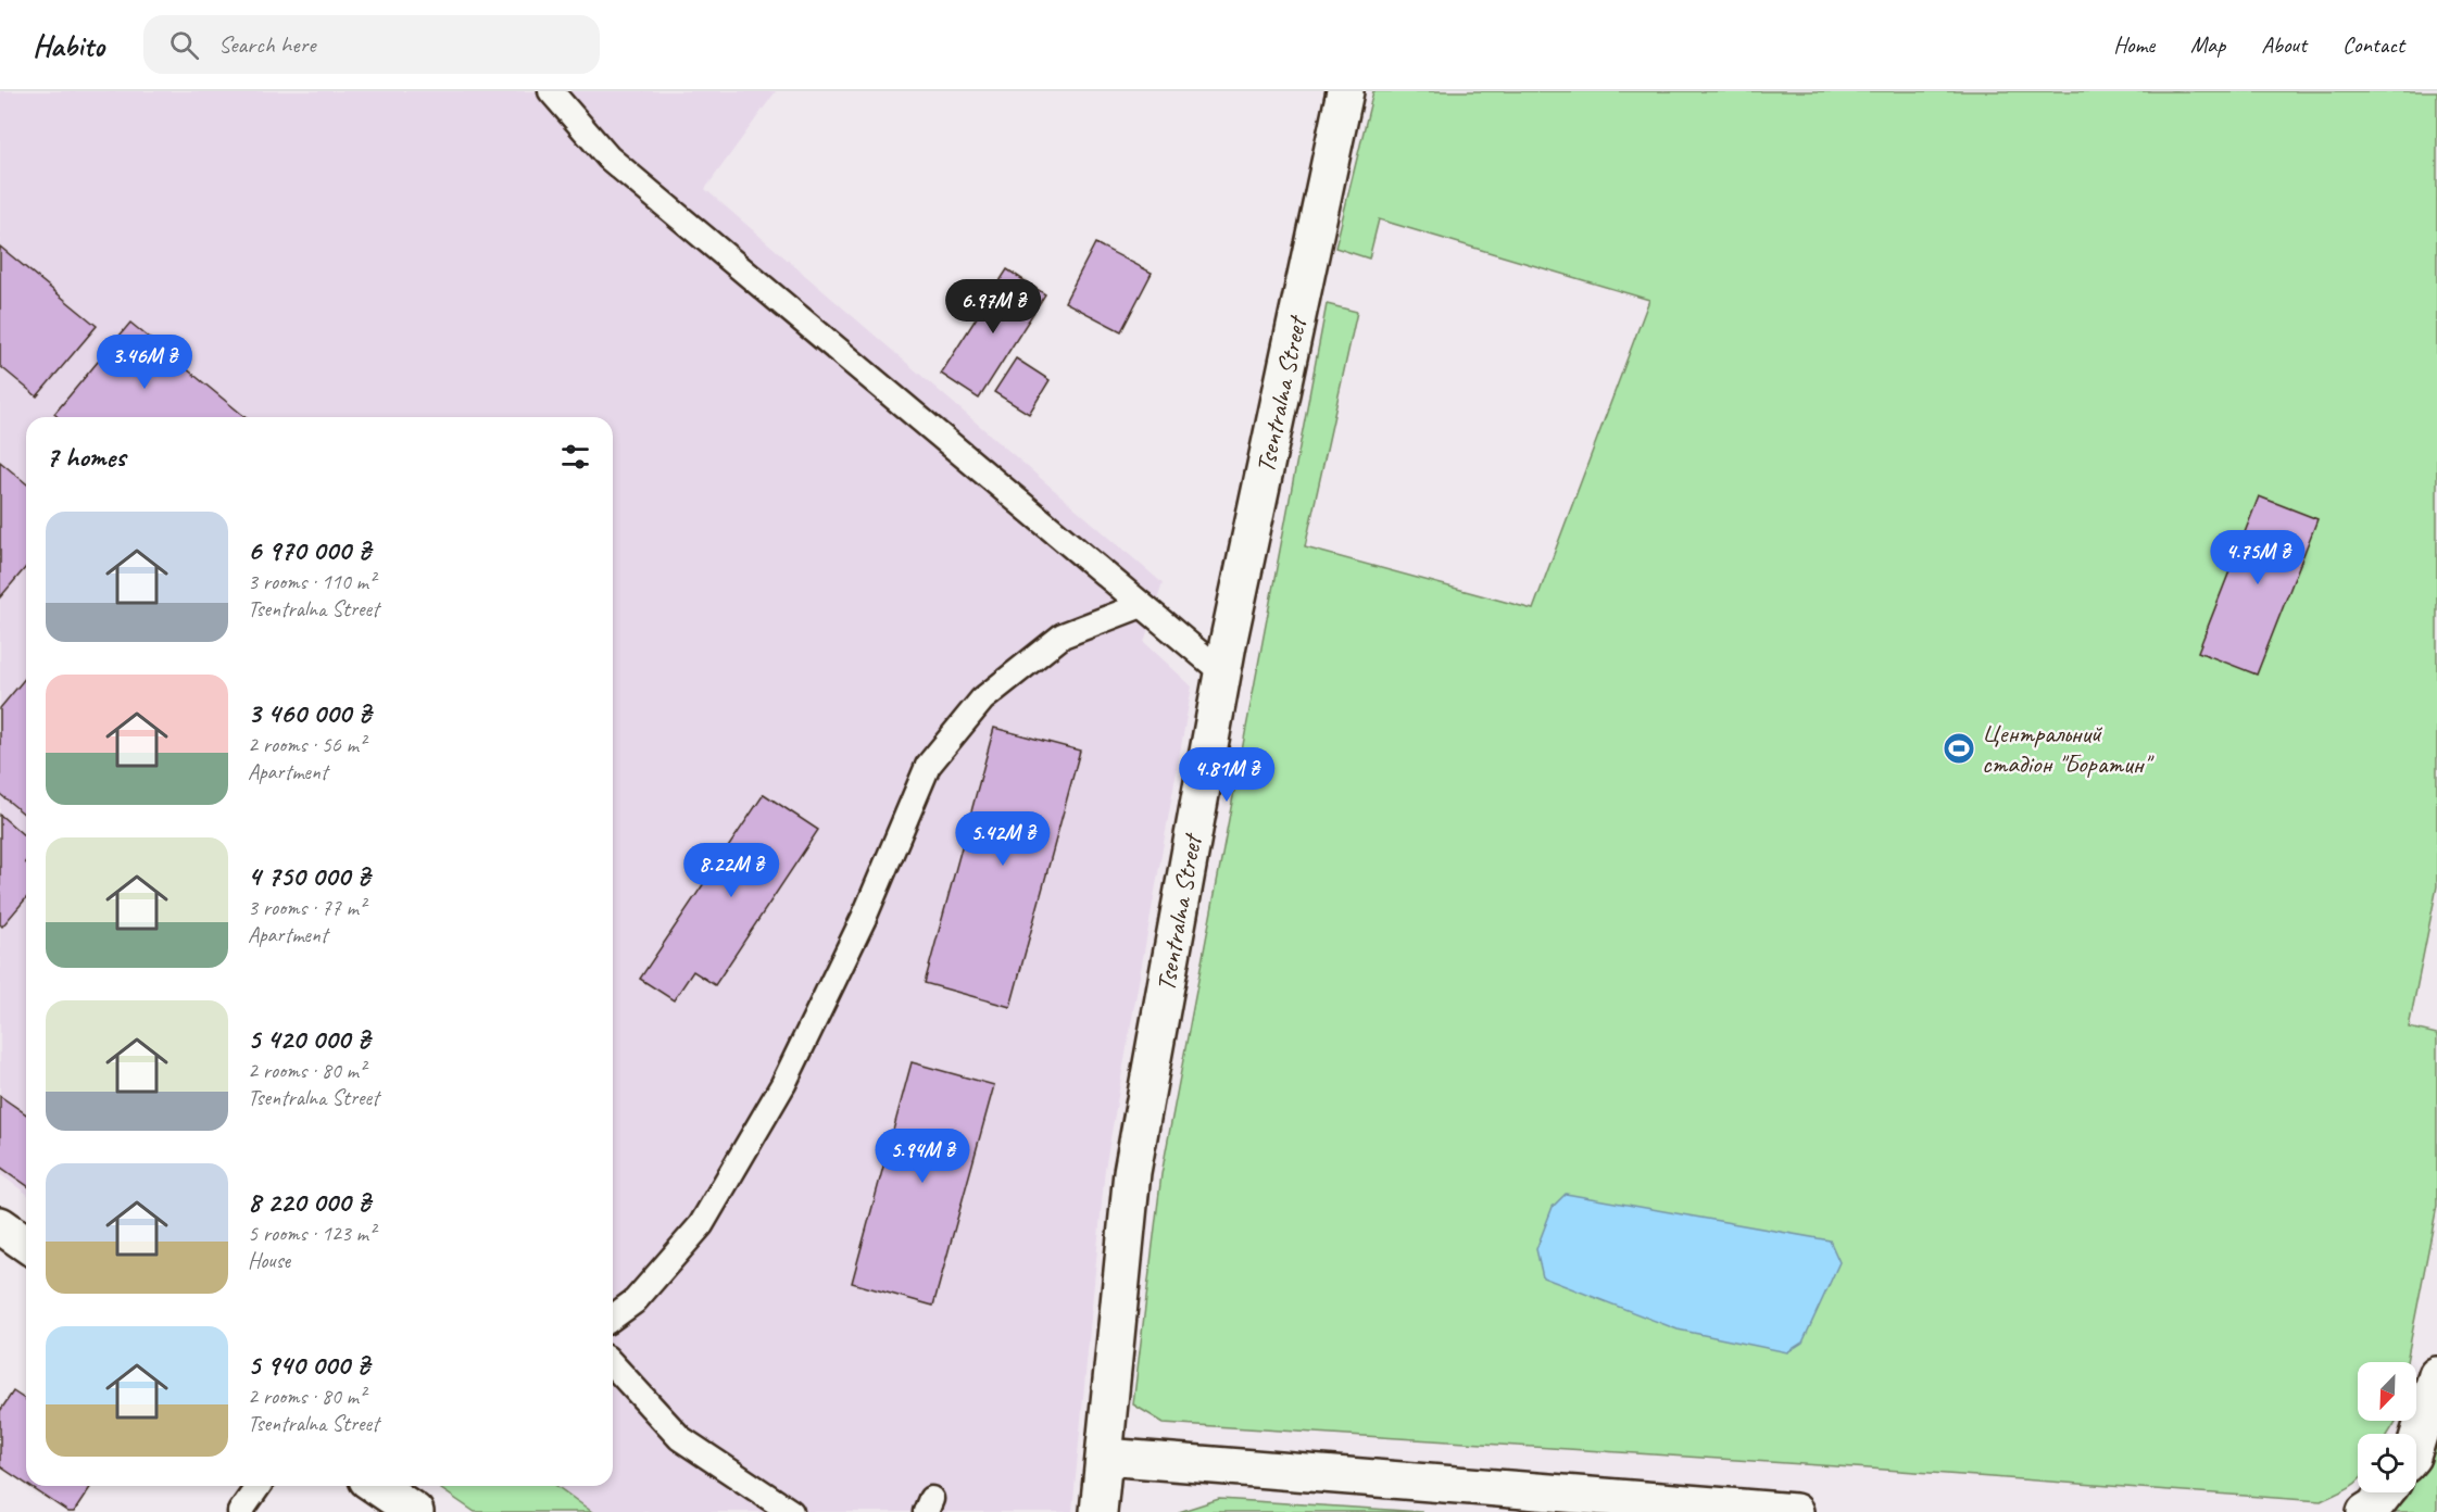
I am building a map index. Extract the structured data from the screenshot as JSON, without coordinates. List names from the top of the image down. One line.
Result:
{"streets":{"street":["Tsentralna Street"]},"places":{"sports":["Центральний стадіон \"Боратин\""]},"north":"bottom left","page":{"header":"Habito","search":"Search here","nav":["Home","Map","About","Contact"],"price":["6.97M ₴","3.46M ₴","4.75M ₴","4.81M ₴","5.42M ₴","8.22M ₴","5.94M ₴"],"heading":"7 homes","list":[{"name":"6 970 000 ₴","note":"3 rooms · 110 m² · Tsentralna Street"},{"name":"3 460 000 ₴","note":"2 rooms · 56 m² · Apartment"},{"name":"4 750 000 ₴","note":"3 rooms · 77 m² · Apartment"},{"name":"5 420 000 ₴","note":"2 rooms · 80 m² · Tsentralna Street"},{"name":"8 220 000 ₴","note":"5 rooms · 123 m² · House"},{"name":"5 940 000 ₴","note":"2 rooms · 80 m² · Tsentralna Street"}]}}
